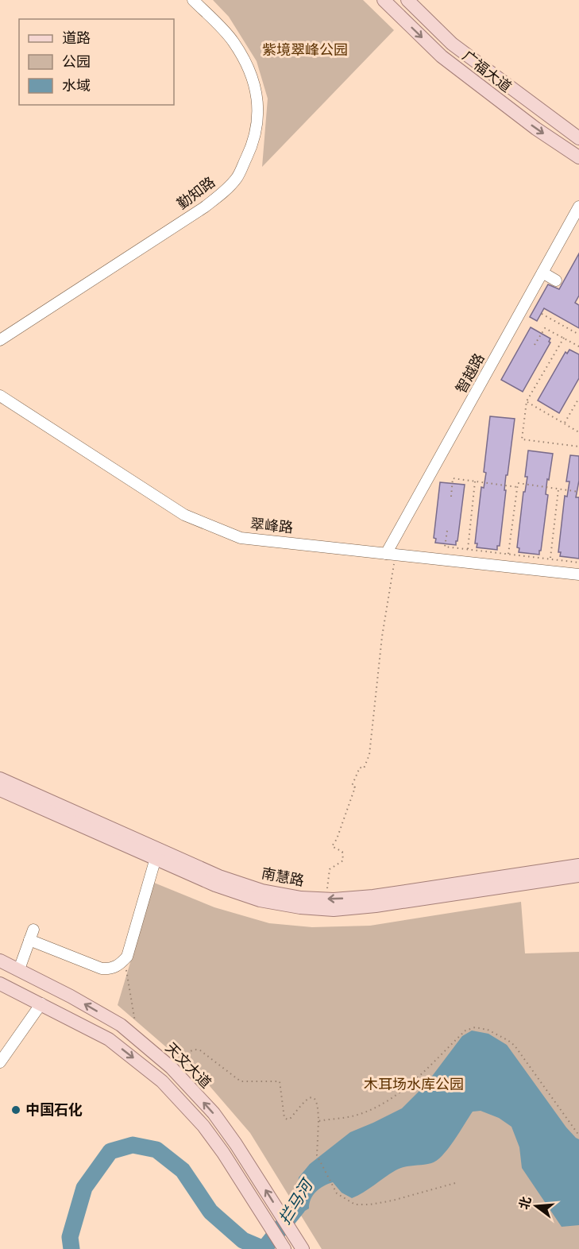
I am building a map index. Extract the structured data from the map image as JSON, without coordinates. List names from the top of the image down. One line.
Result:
{"streets":{"main road":["广福大道","南慧路","天文大道"],"street":["勤知路","智越路","翠峰路"]},"crossings":[["智越路","翠峰路"]],"water":["拦马河"],"parks":["紫境翠峰公园","木耳场水库公园"],"places":["中国石化"],"legend":["道路","公园","水域"],"north":"left"}
